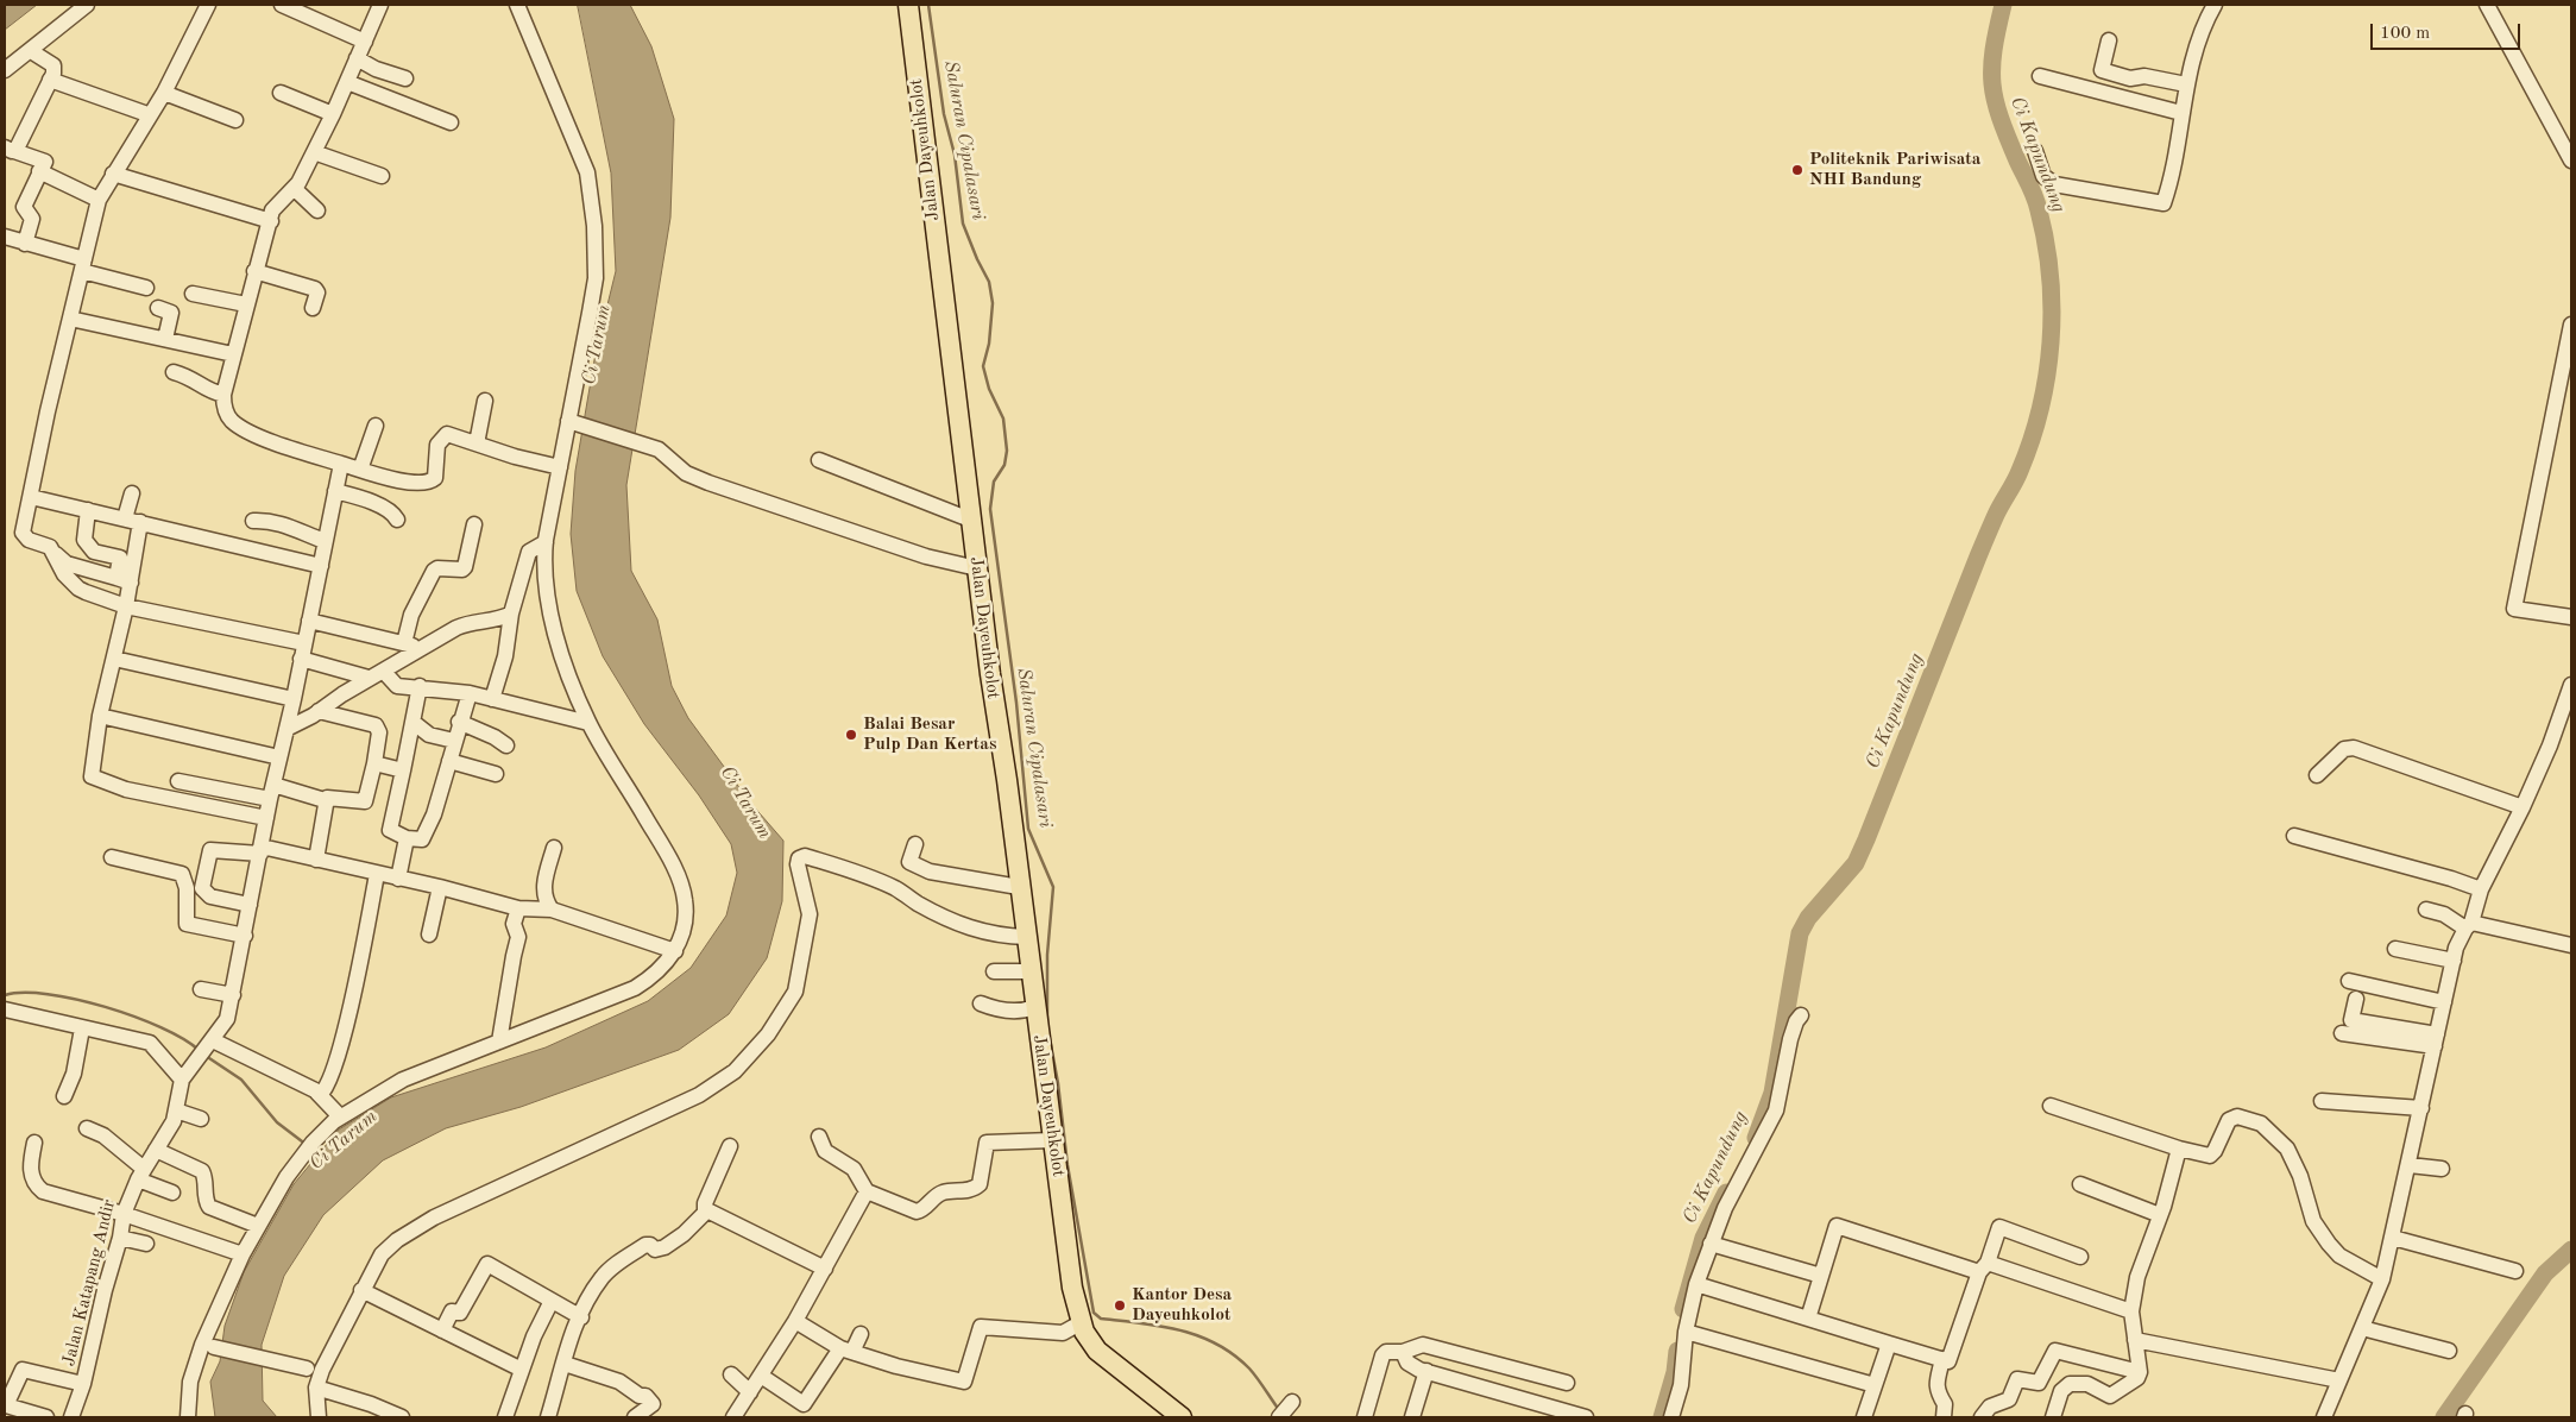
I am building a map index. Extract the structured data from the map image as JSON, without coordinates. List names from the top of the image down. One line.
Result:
{"streets":{"main road":["Jalan Dayeuhkolot"],"street":["Jalan Katapang Andir"]},"water":["Saluran Cipalasari","Ci Kapundung","Ci Tarum"],"places":["Politeknik Pariwisata NHI Bandung","Balai Besar Pulp Dan Kertas","Kantor Desa Dayeuhkolot"],"scale_bar":"100 m"}
